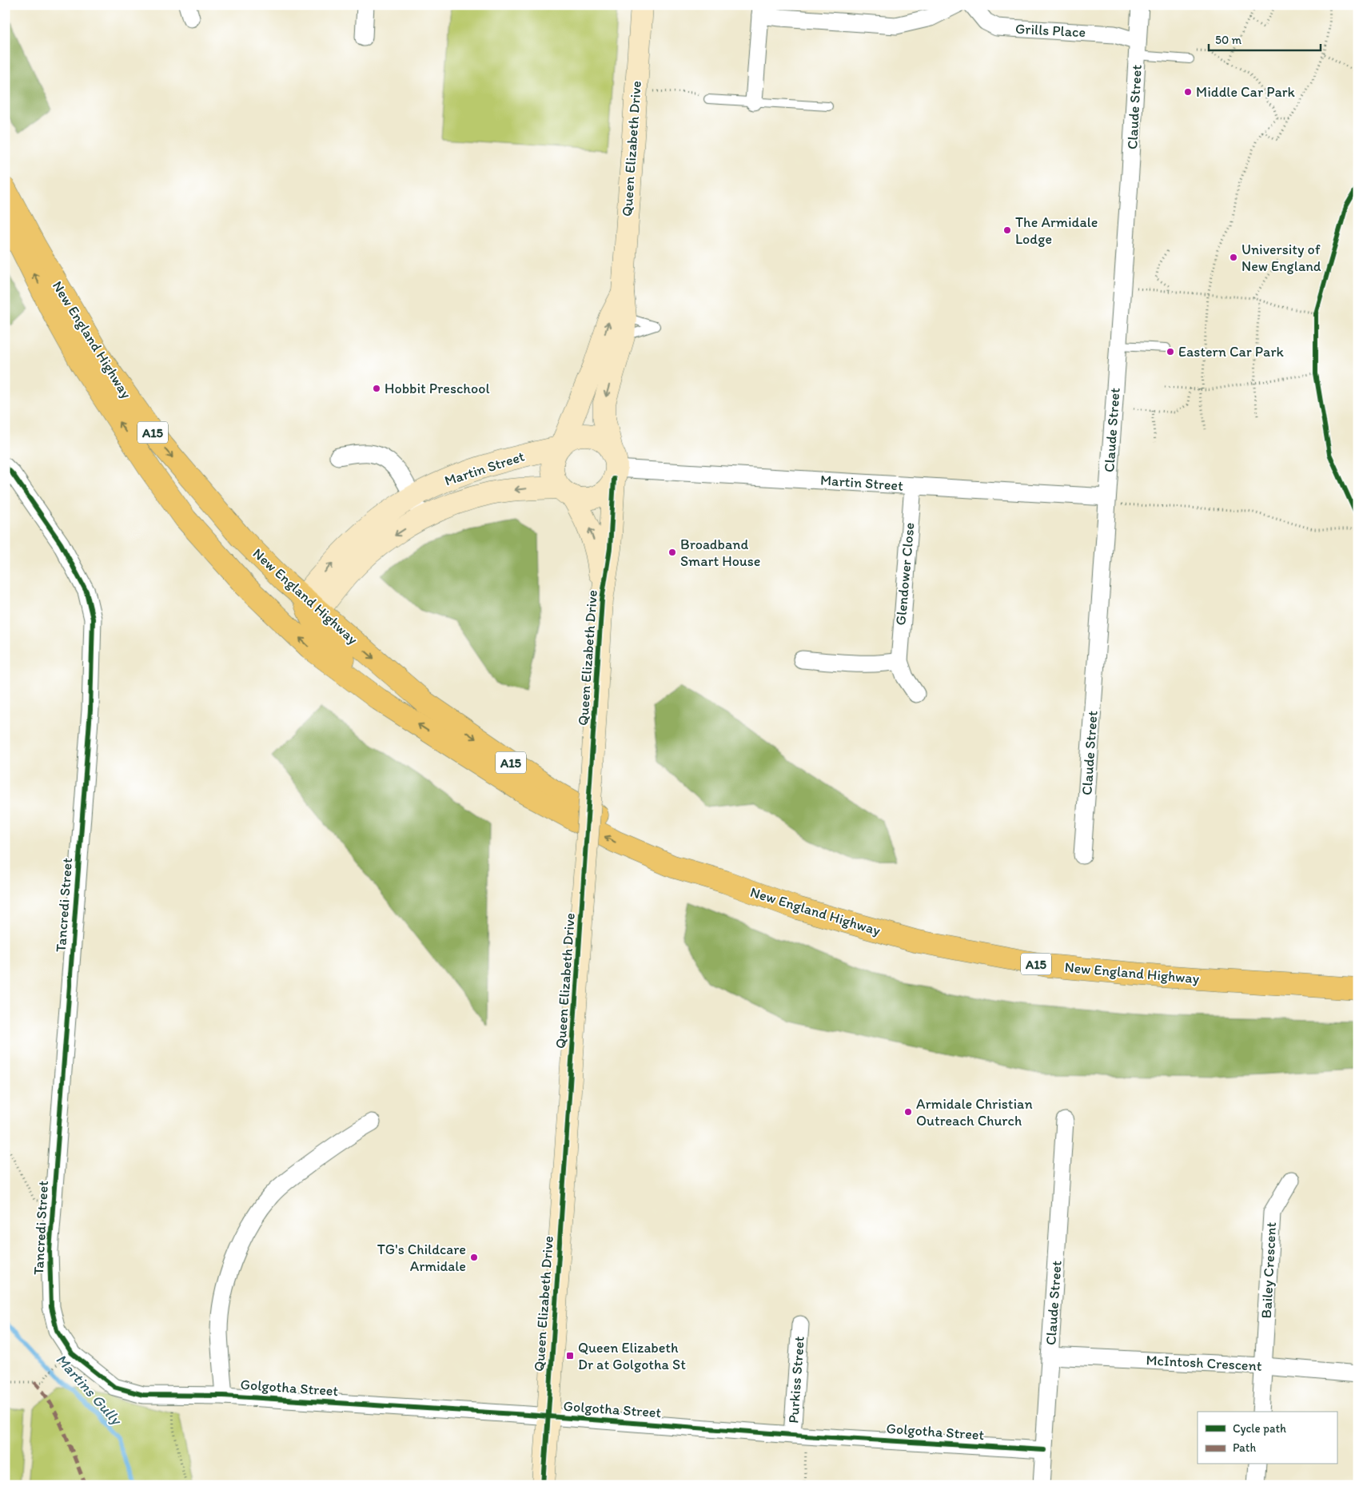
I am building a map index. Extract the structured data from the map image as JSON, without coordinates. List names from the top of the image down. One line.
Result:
{"streets":{"highway":["New England Highway","A15"],"main road":["Queen Elizabeth Drive","Martin Street"],"street":["Grills Place","Claude Street","Glendower Close","Tancredi Street","Bailey Crescent","McIntosh Crescent","Purkiss Street","Golgotha Street"]},"crossings":[["Grills Place","Claude Street"],["Claude Street","Martin Street"],["Claude Street","McIntosh Crescent"],["Claude Street","Golgotha Street"],["Queen Elizabeth Drive","Martin Street"],["Queen Elizabeth Drive","Golgotha Street"],["New England Highway","Martin Street"],["Martin Street","Glendower Close"],["Tancredi Street","Golgotha Street"],["Bailey Crescent","McIntosh Crescent"],["Purkiss Street","Golgotha Street"]],"water":["Martins Gully"],"places":{"other":["Middle Car Park","The Armidale Lodge","University of New England","Eastern Car Park","Hobbit Preschool","Broadband Smart House","Armidale Christian Outreach Church","TG's Childcare Armidale"],"transit":["Queen Elizabeth Dr at Golgotha St"]},"legend":["Cycle path","Path"],"scale_bar":"50 m"}
